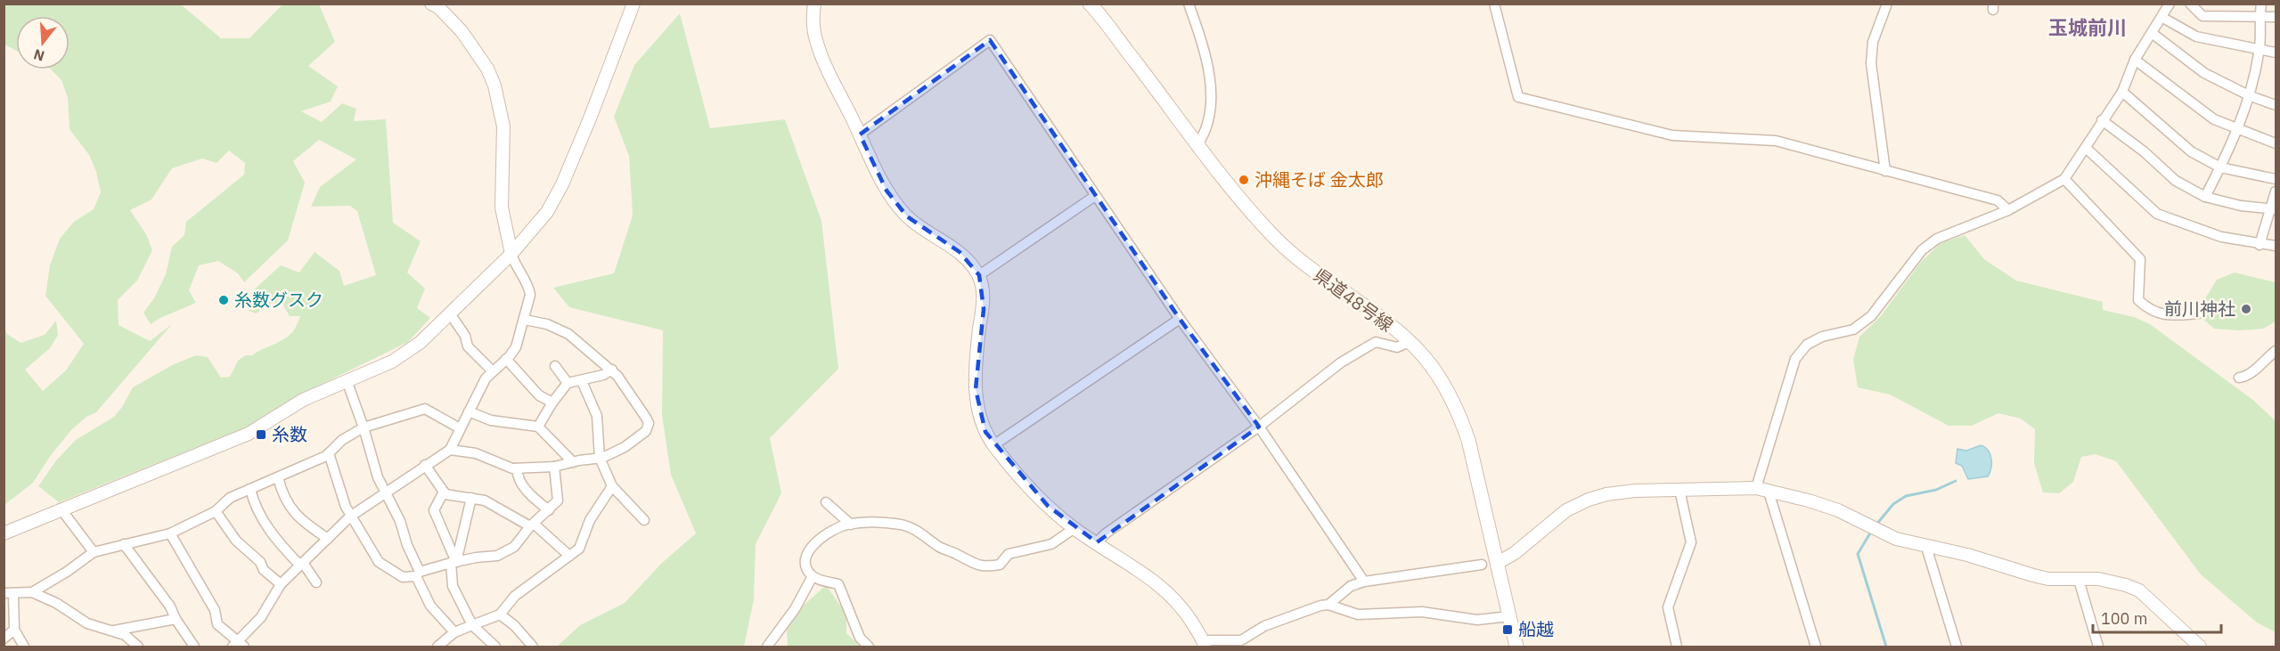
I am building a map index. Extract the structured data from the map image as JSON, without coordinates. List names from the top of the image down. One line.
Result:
{"streets":{"main road":["県道48号線"]},"districts":["玉城前川"],"places":{"other":["沖縄そば 金太郎","糸数グスク","前川神社"],"transit":["糸数","船越"]},"scale_bar":"100 m","north":"bottom"}
